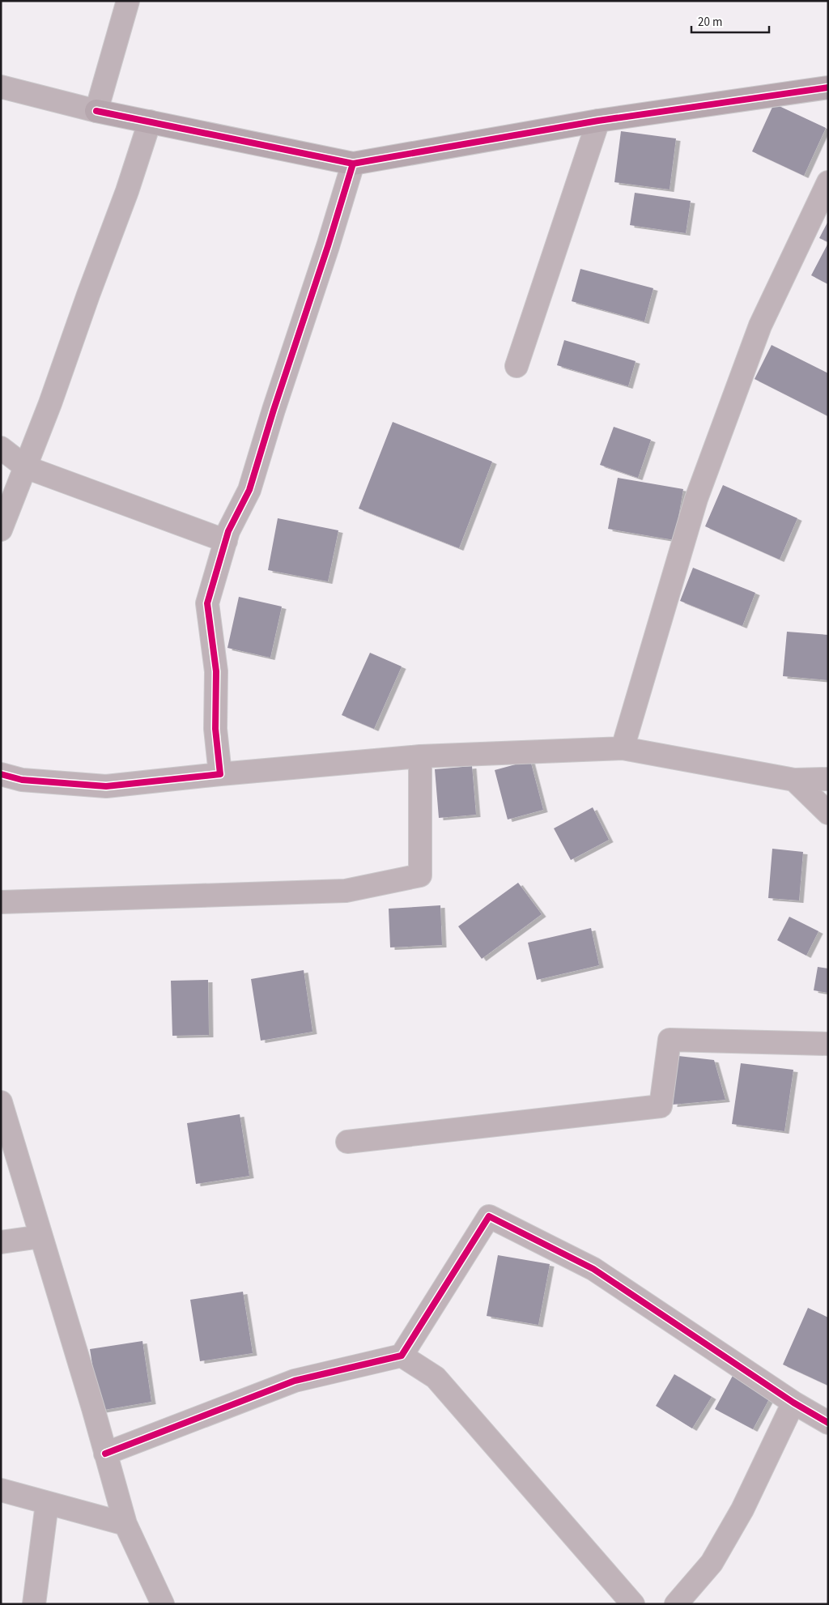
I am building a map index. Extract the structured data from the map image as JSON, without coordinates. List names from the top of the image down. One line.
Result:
{"scale_bar":"20 m"}
